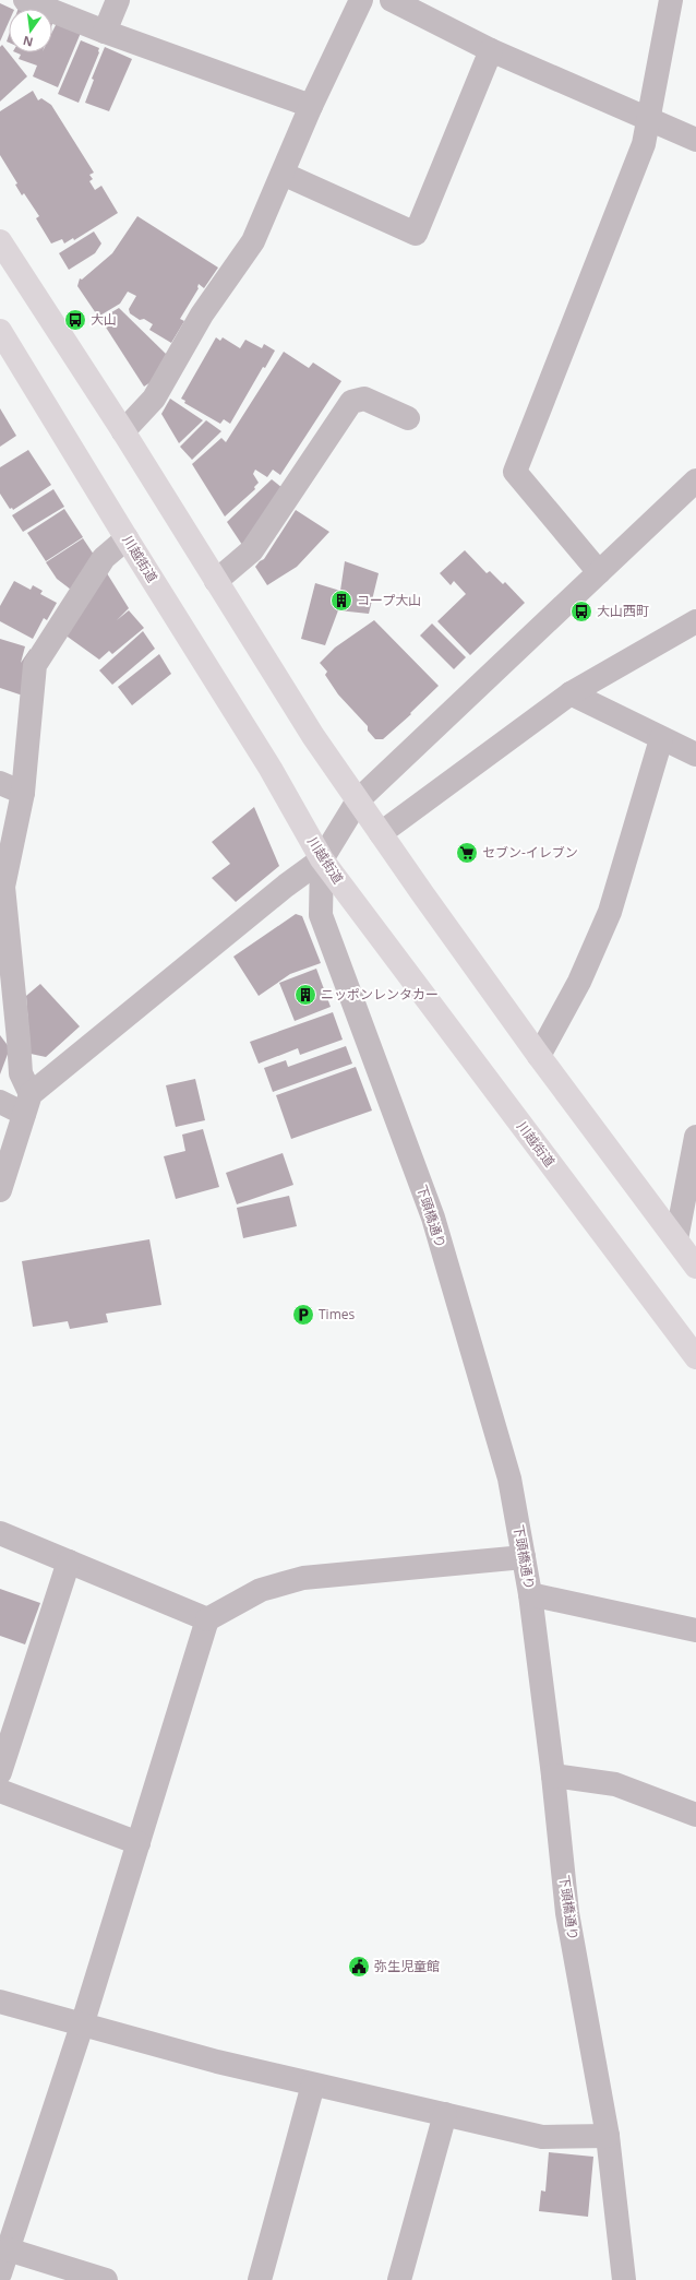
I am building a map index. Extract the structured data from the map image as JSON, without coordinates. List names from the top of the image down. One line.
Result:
{"streets":{"highway":["川越街道"],"street":["下頭橋通り"]},"crossings":[["川越街道","下頭橋通り"]],"places":{"bus stop":["大山","大山西町"],"building":["コープ大山","ニッポンレンタカー"],"supermarket":["セブン-イレブン"],"parking":["Times"],"public building":["弥生児童館"]},"north":"bottom"}
